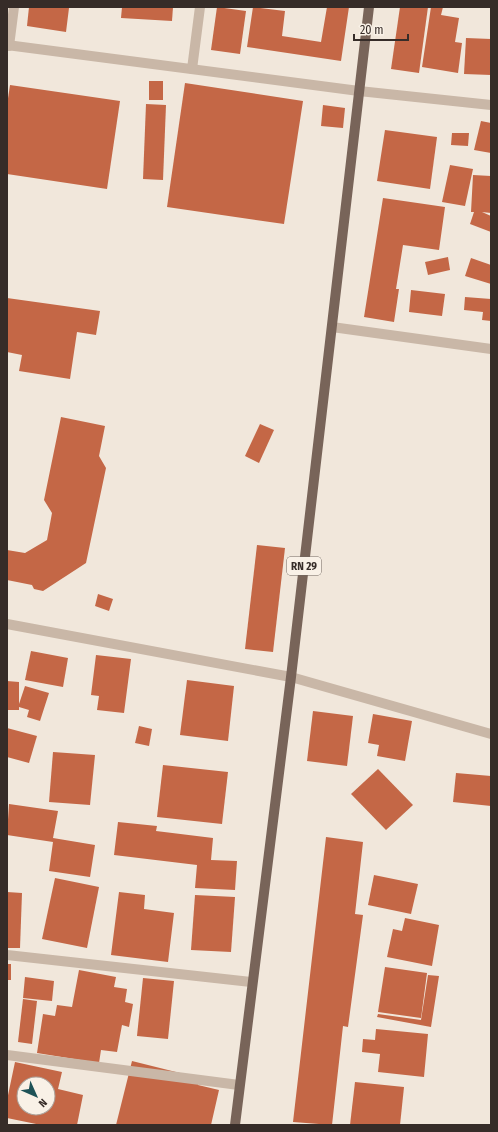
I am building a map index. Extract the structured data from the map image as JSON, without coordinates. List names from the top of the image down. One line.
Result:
{"streets":{"main road":["RN 29"]},"scale_bar":"20 m","north":"bottom right"}
